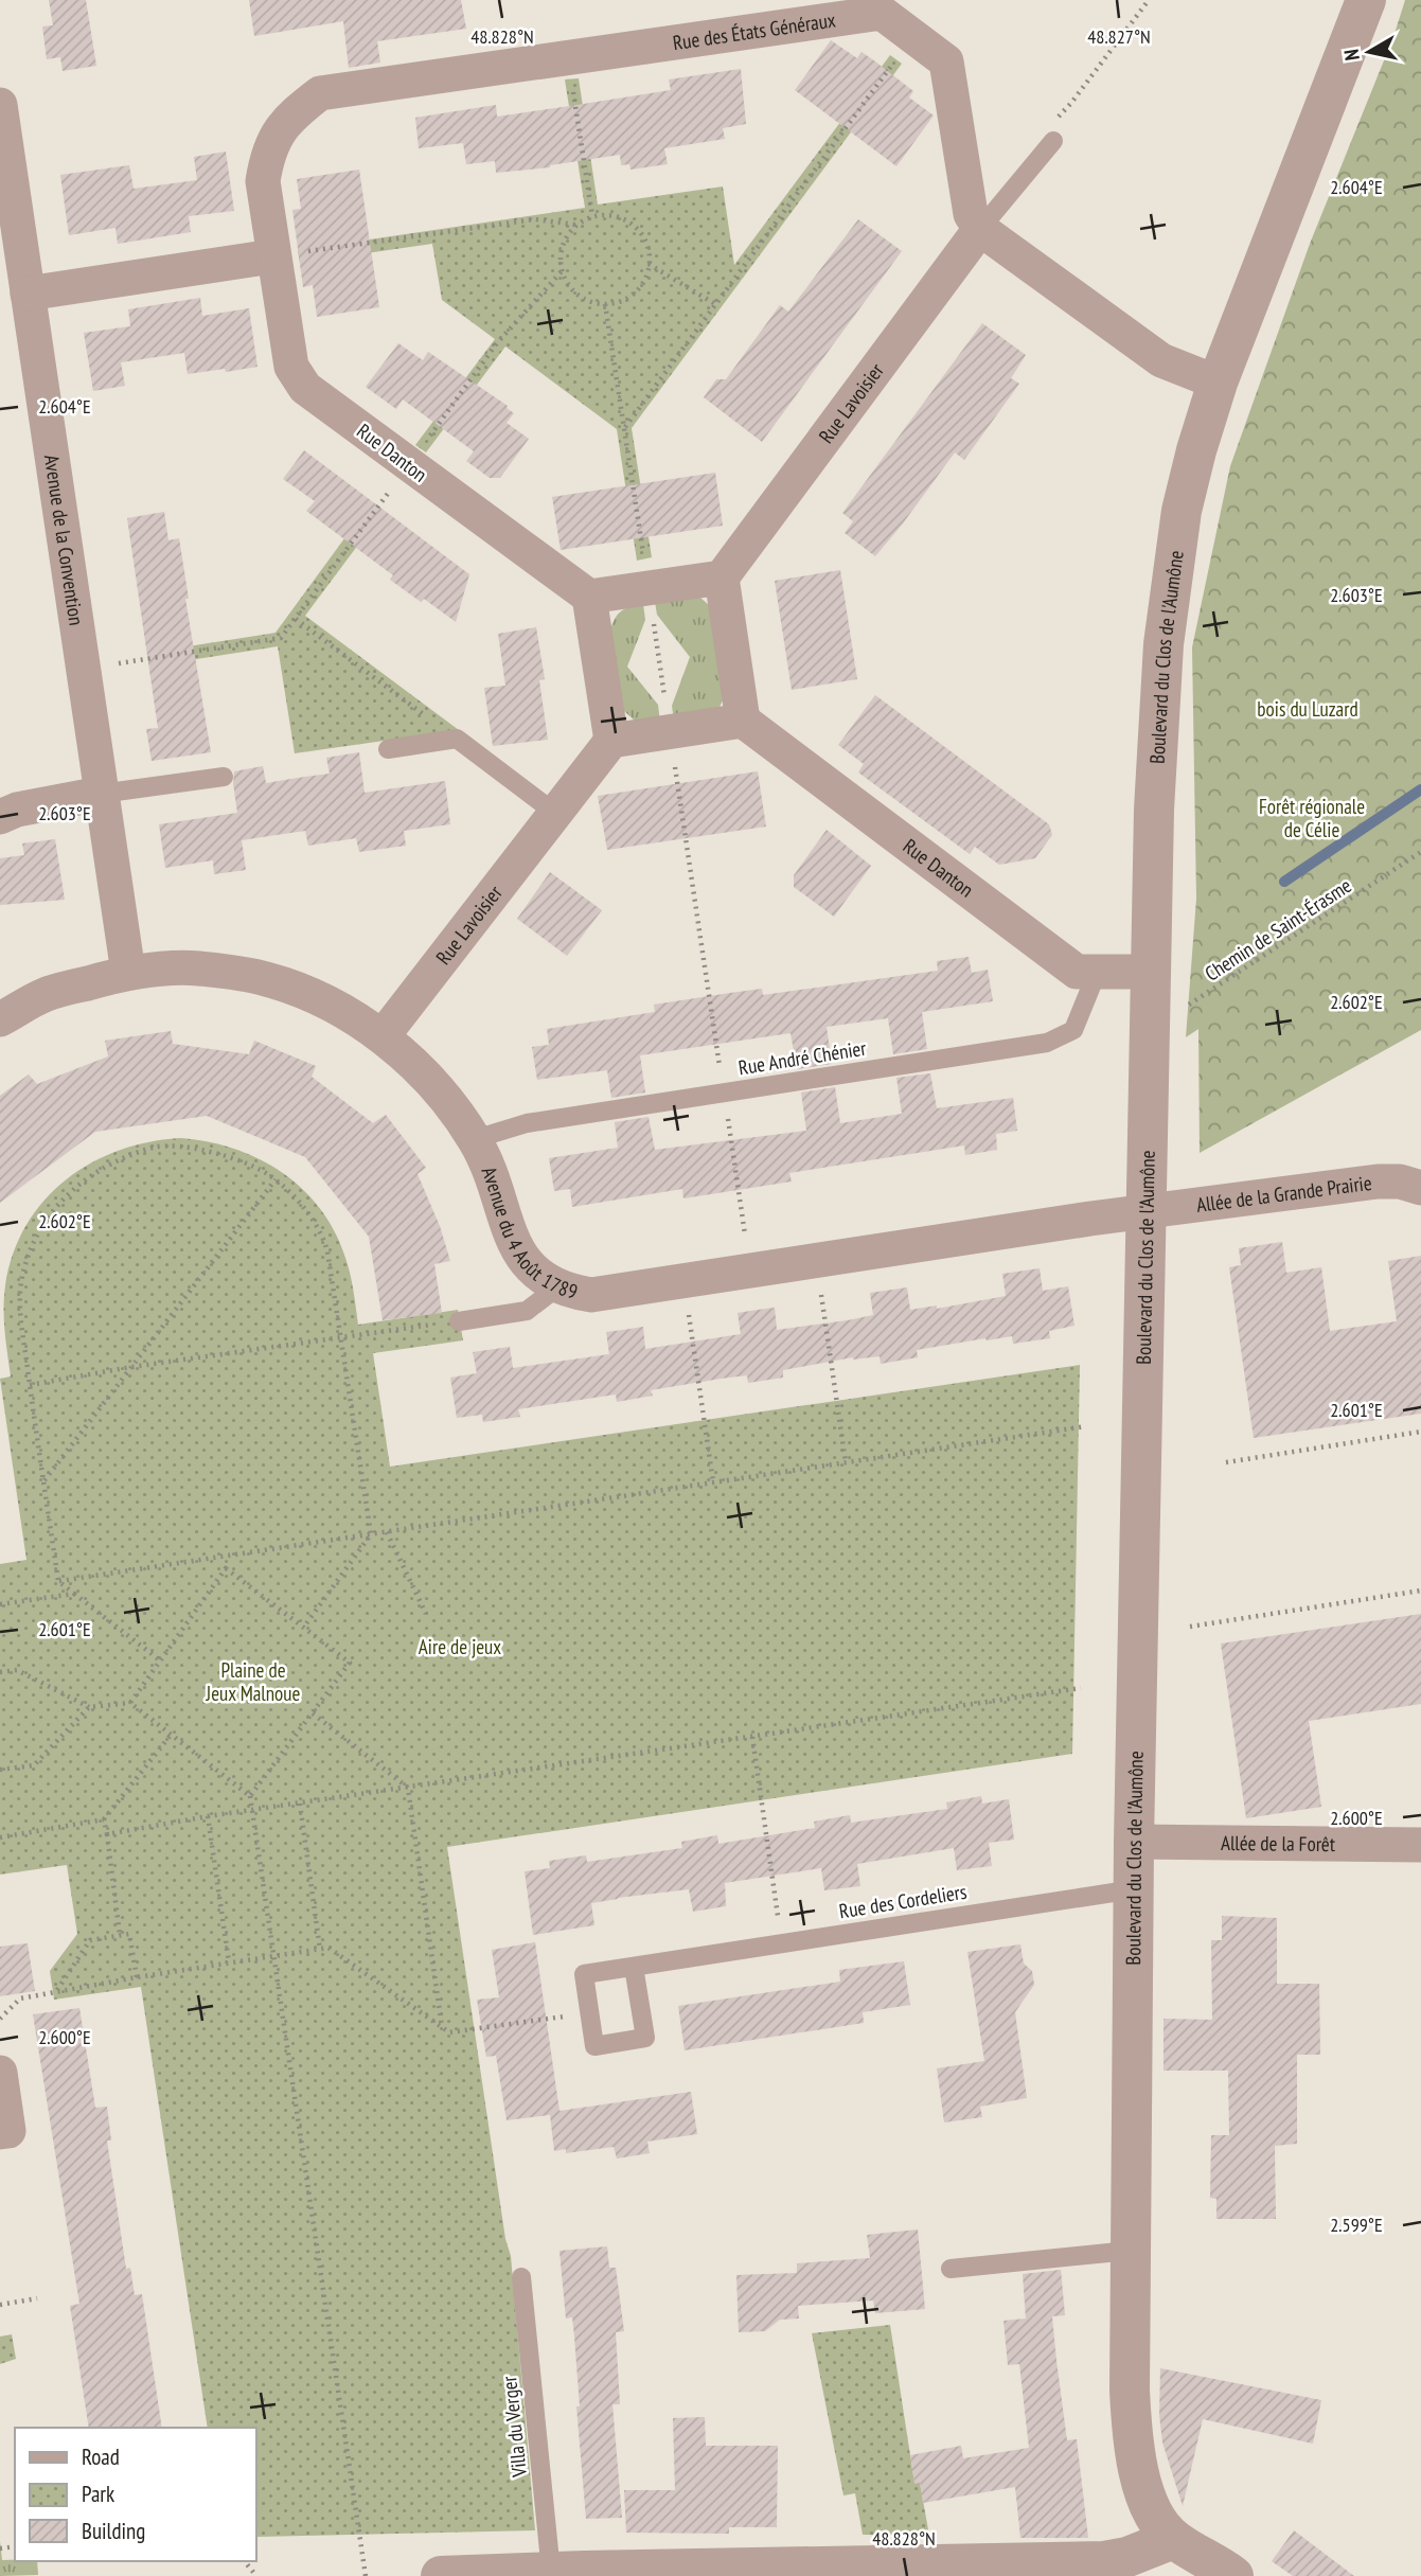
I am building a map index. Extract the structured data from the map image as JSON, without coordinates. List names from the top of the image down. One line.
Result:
{"streets":{"street":["Rue des États Généraux","Rue Lavoisier","Rue Danton","Avenue de la Convention","Boulevard du Clos de l'Aumône","Allée de la Grande Prairie","Avenue du 4 Août 1789","Allée de la Forêt"],"lane":["Rue André Chénier","Rue des Cordeliers","Villa du Verger"],"path":["Chemin de Saint-Érasme"]},"crossings":[["Rue des États Généraux","Rue Lavoisier"],["Rue des États Généraux","Rue Danton"],["Rue Lavoisier","Avenue du 4 Août 1789"],["Rue Danton","Boulevard du Clos de l'Aumône"],["Rue Danton","Rue André Chénier"],["Avenue de la Convention","Avenue du 4 Août 1789"],["Boulevard du Clos de l'Aumône","Chemin de Saint-Érasme"],["Boulevard du Clos de l'Aumône","Allée de la Grande Prairie"],["Boulevard du Clos de l'Aumône","Avenue du 4 Août 1789"],["Boulevard du Clos de l'Aumône","Allée de la Forêt"],["Boulevard du Clos de l'Aumône","Rue des Cordeliers"],["Rue André Chénier","Avenue du 4 Août 1789"],["Allée de la Grande Prairie","Avenue du 4 Août 1789"]],"parks":["bois du Luzard","Forêt régionale de Célie","Aire de jeux","Plaine de Jeux Malnoue"],"legend":["Road","Park","Building"],"north":"left","coordinates":["48.827°N","48.828°N","2.604°E","2.603°E","2.602°E","2.601°E","2.600°E","2.599°E"]}
